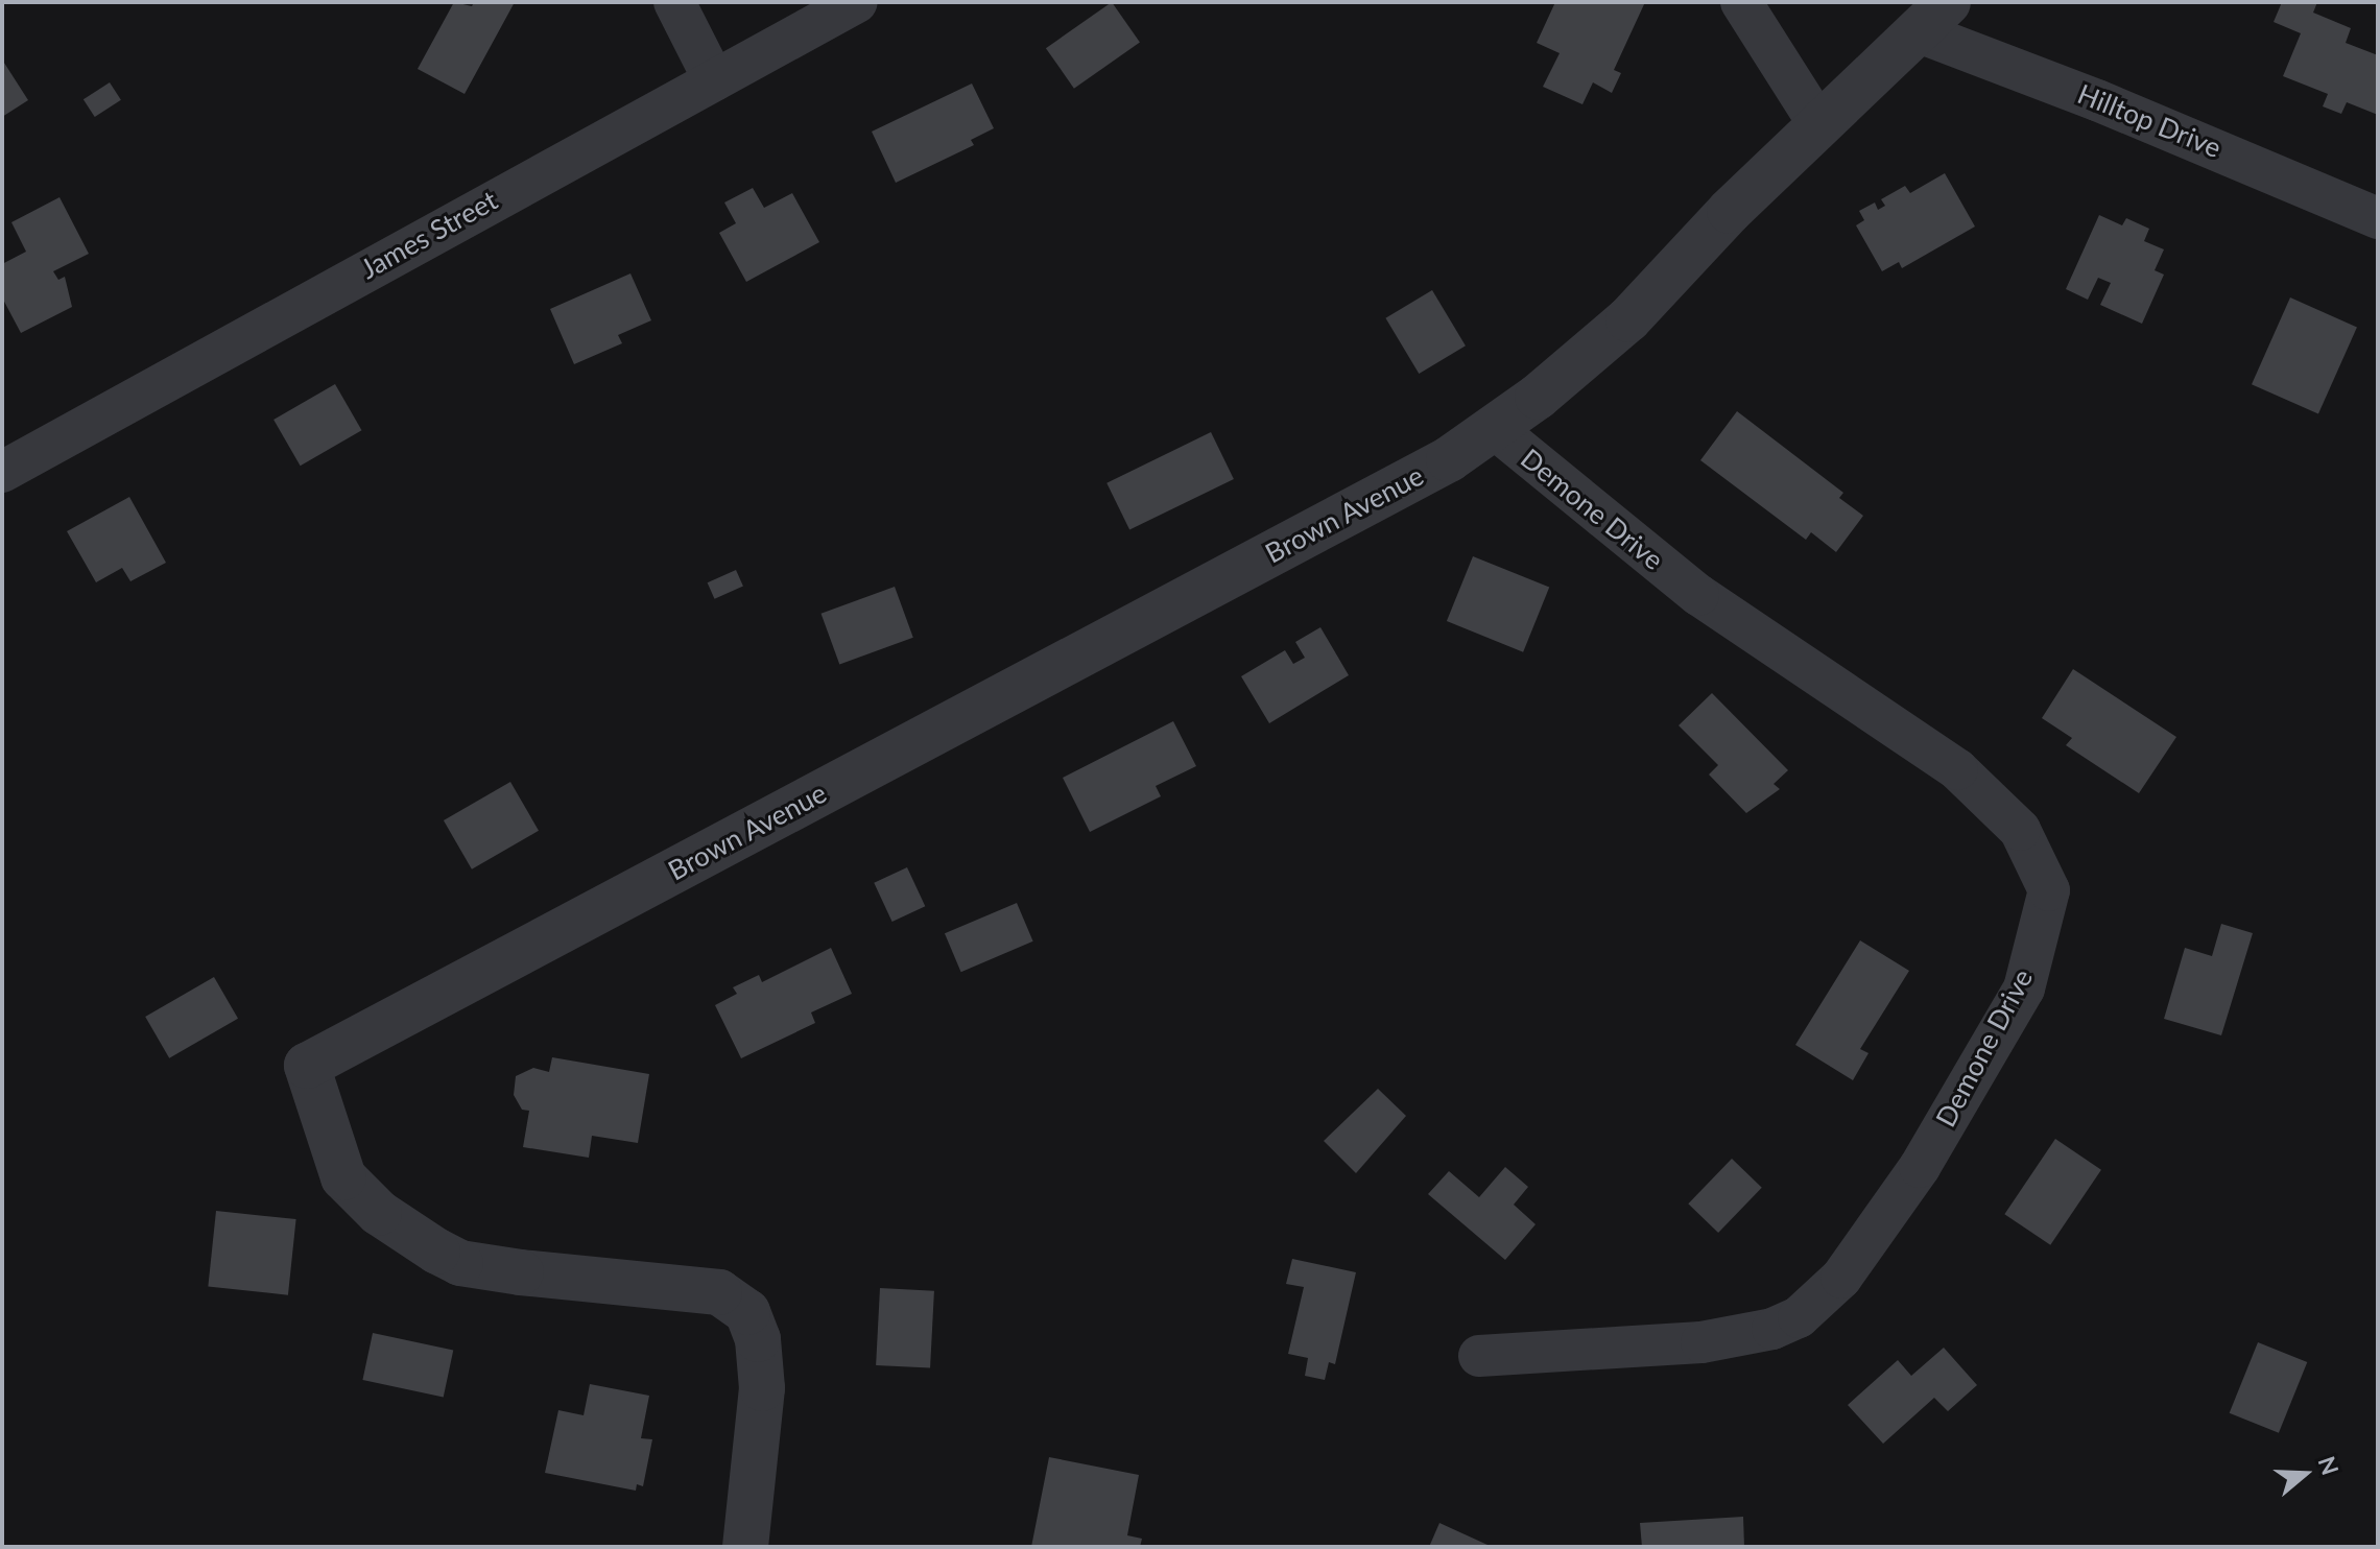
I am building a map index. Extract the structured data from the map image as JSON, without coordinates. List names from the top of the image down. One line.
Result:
{"streets":{"street":["Hilltop Drive","James Street","Demone Drive","Brown Avenue"]},"crossings":[["Hilltop Drive","Brown Avenue"],["Demone Drive","Brown Avenue"]],"north":"right"}
